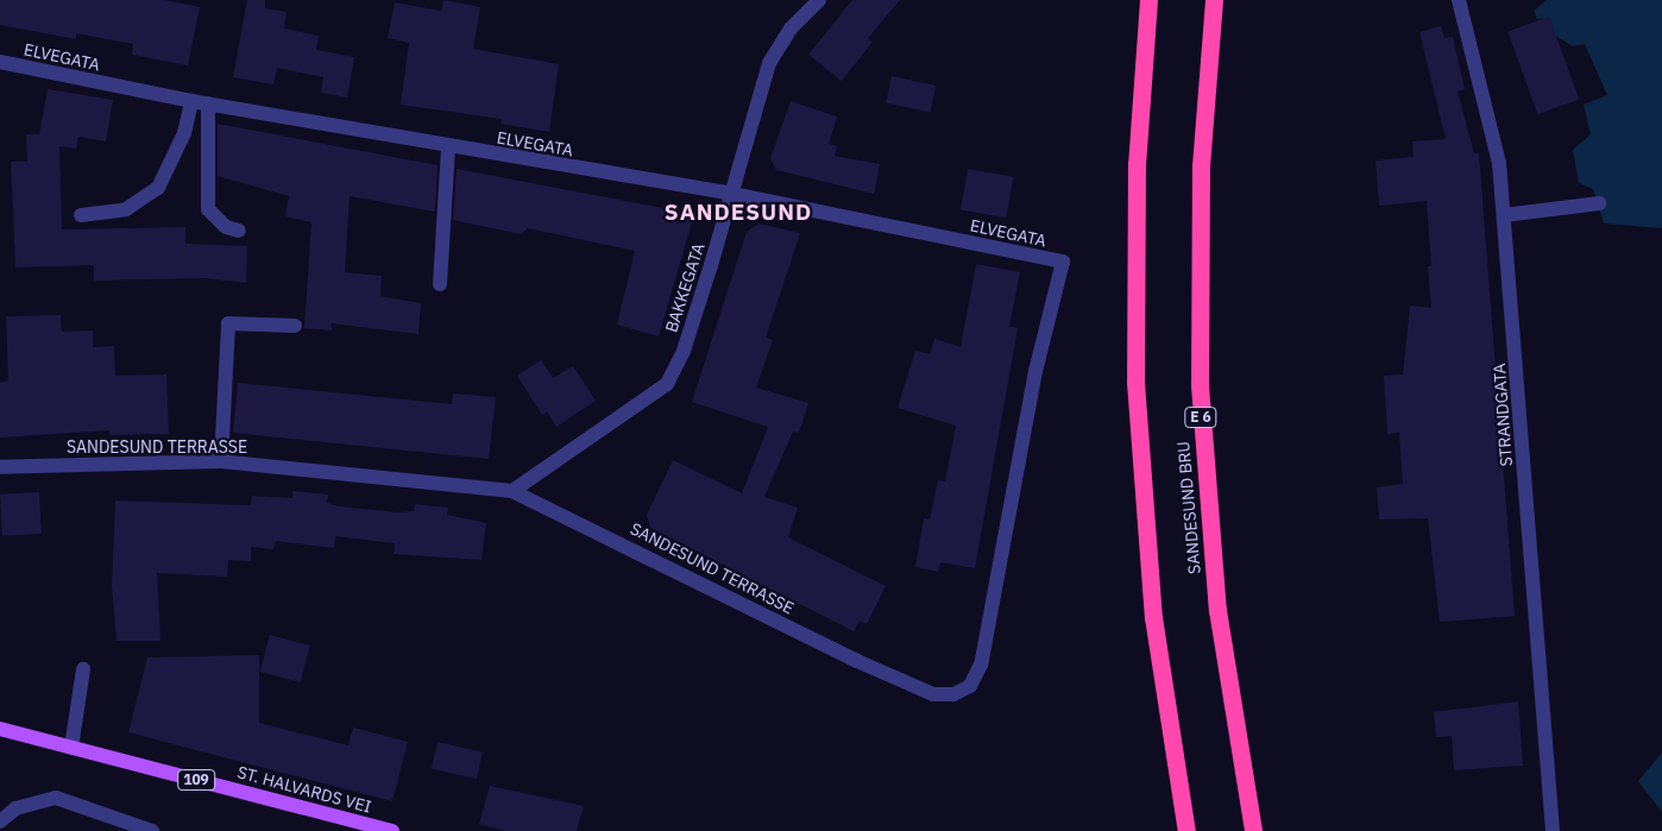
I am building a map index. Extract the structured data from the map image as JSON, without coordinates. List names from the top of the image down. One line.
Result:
{"streets":{"highway":["E 6","SANDESUND BRU"],"main road":["109","ST. HALVARDS VEI"],"street":["ELVEGATA","BAKKEGATA","STRANDGATA","SANDESUND TERRASSE"]},"crossings":[["ELVEGATA","BAKKEGATA"],["ELVEGATA","SANDESUND TERRASSE"],["BAKKEGATA","SANDESUND TERRASSE"]],"districts":["SANDESUND"]}
